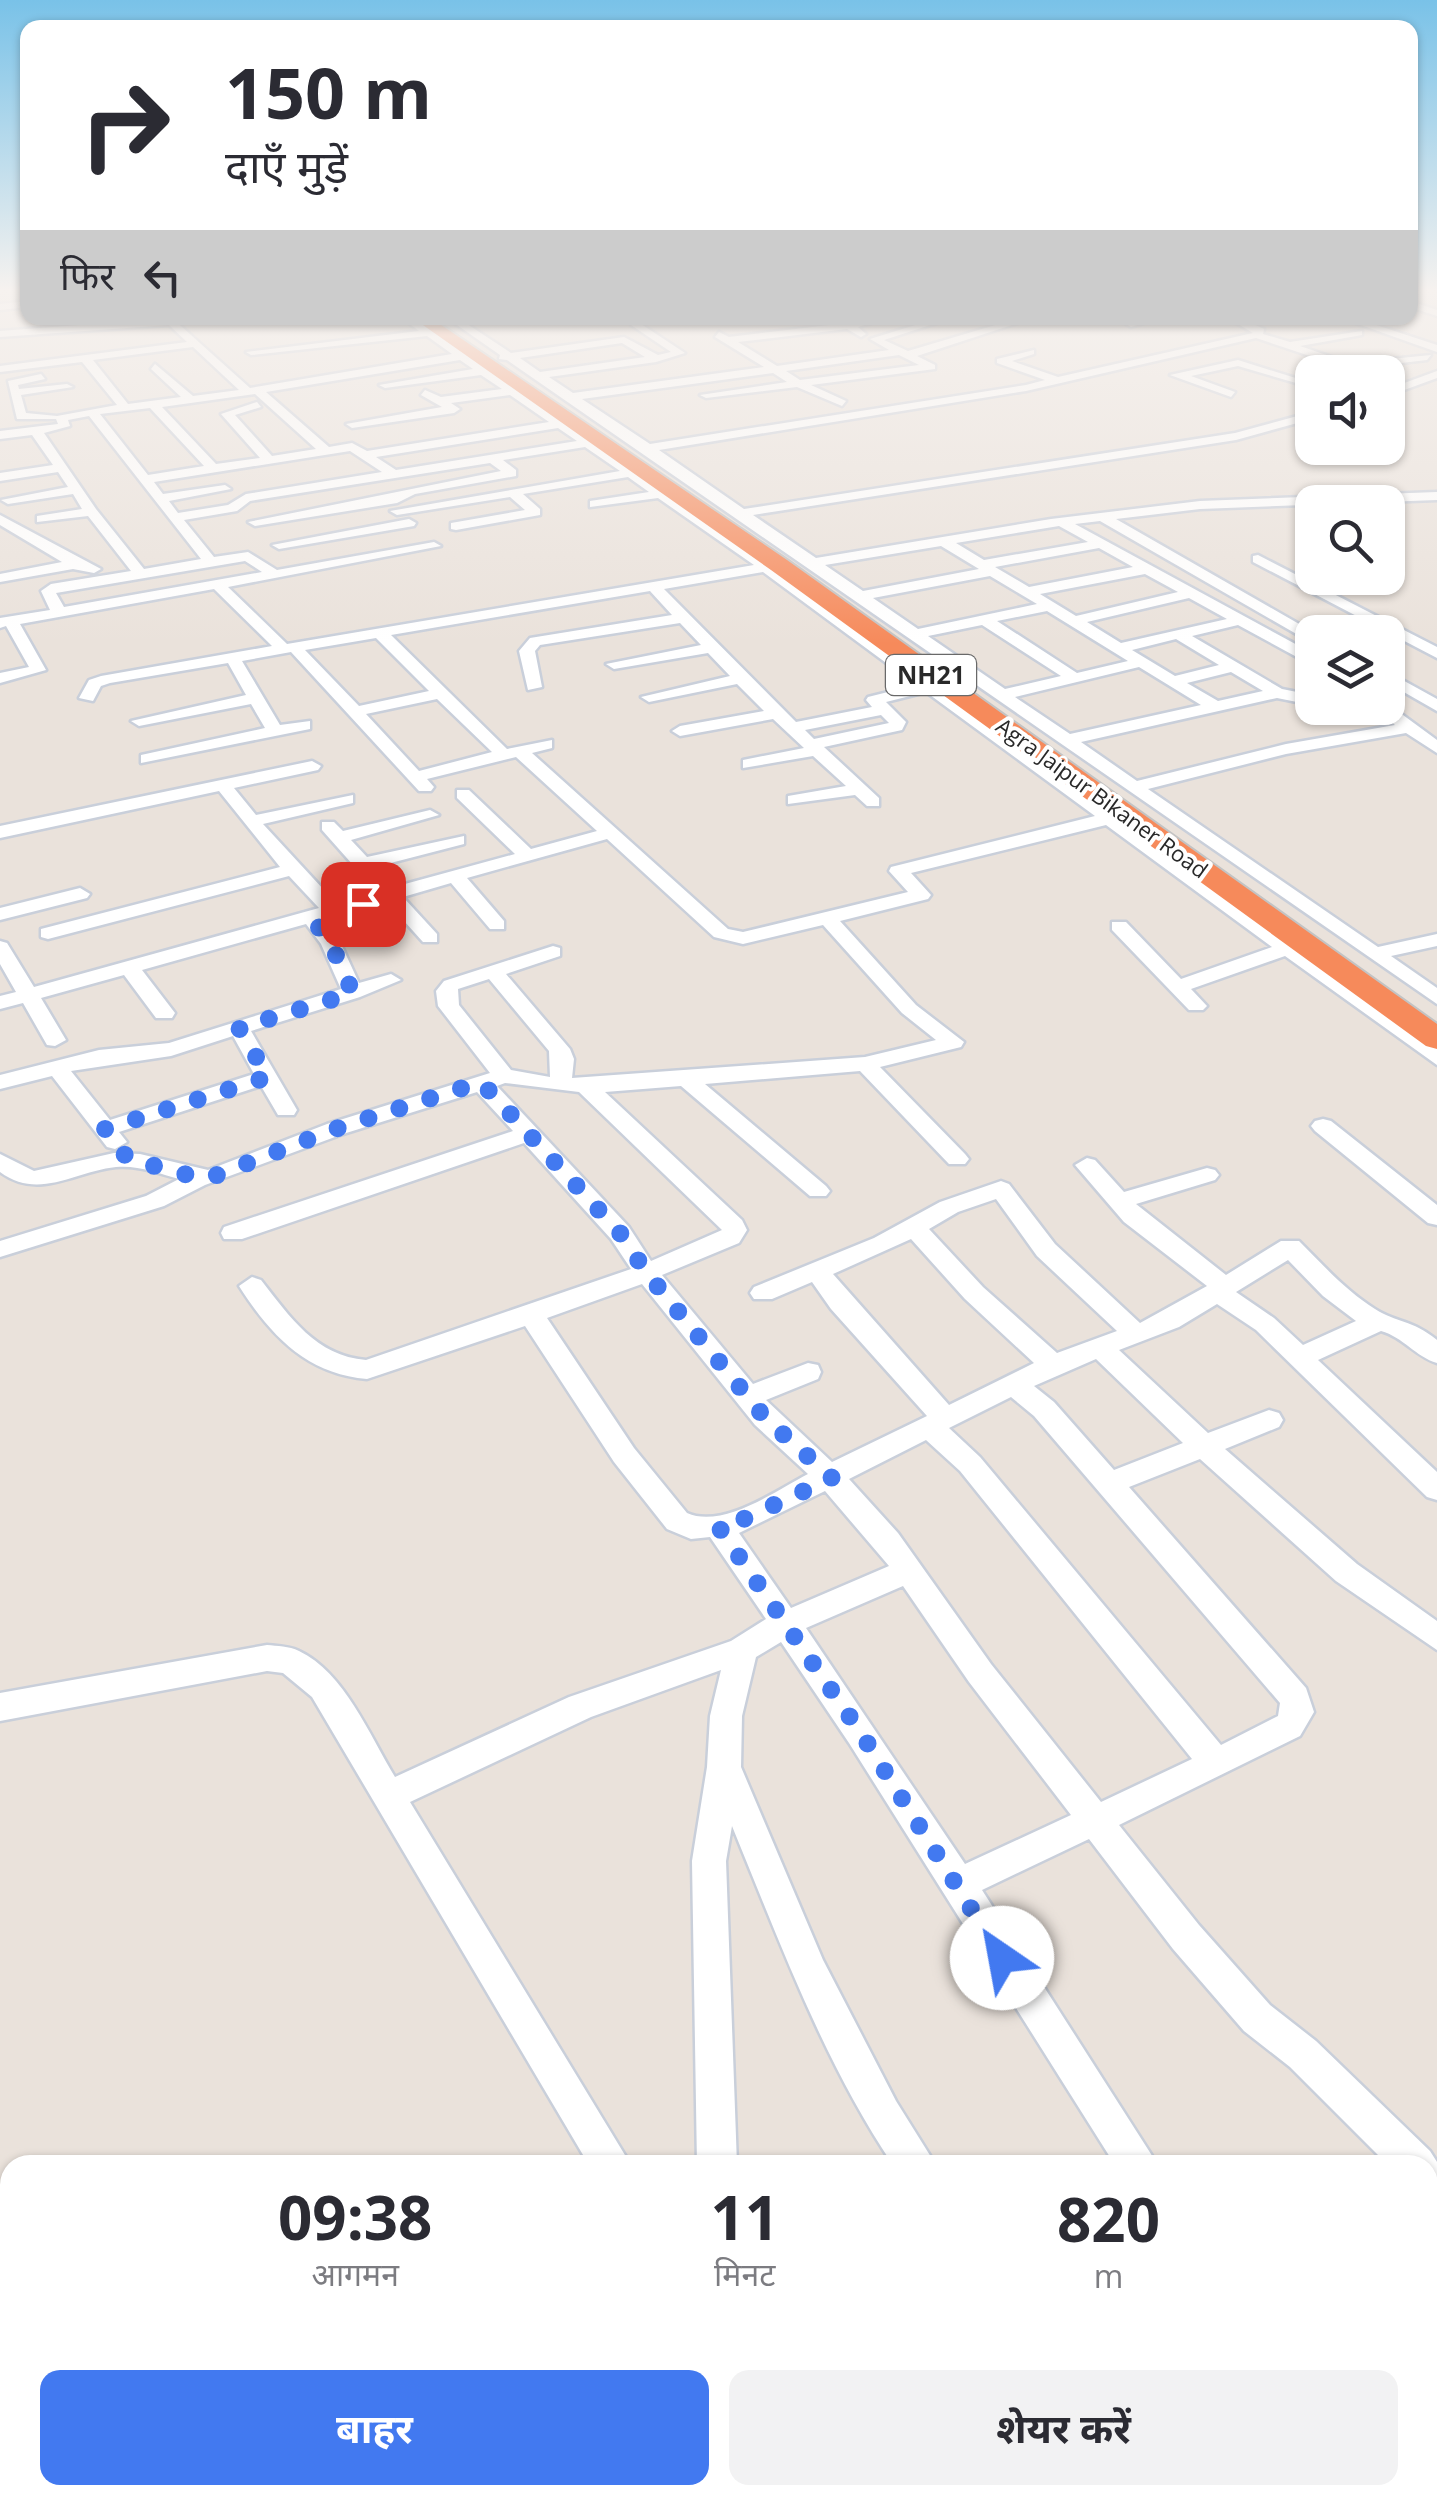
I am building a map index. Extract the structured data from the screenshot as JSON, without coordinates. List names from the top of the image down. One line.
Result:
{"streets":{"highway":["NH21","Agra Jaipur Bikaner Road"]},"page":{"turn":["150 m","दाएँ मुड़ें"],"then":"फिर","eta":["09:38","आगमन","11","मिनट","820","m"],"buttons":["बाहर","शेयर करें"]}}
